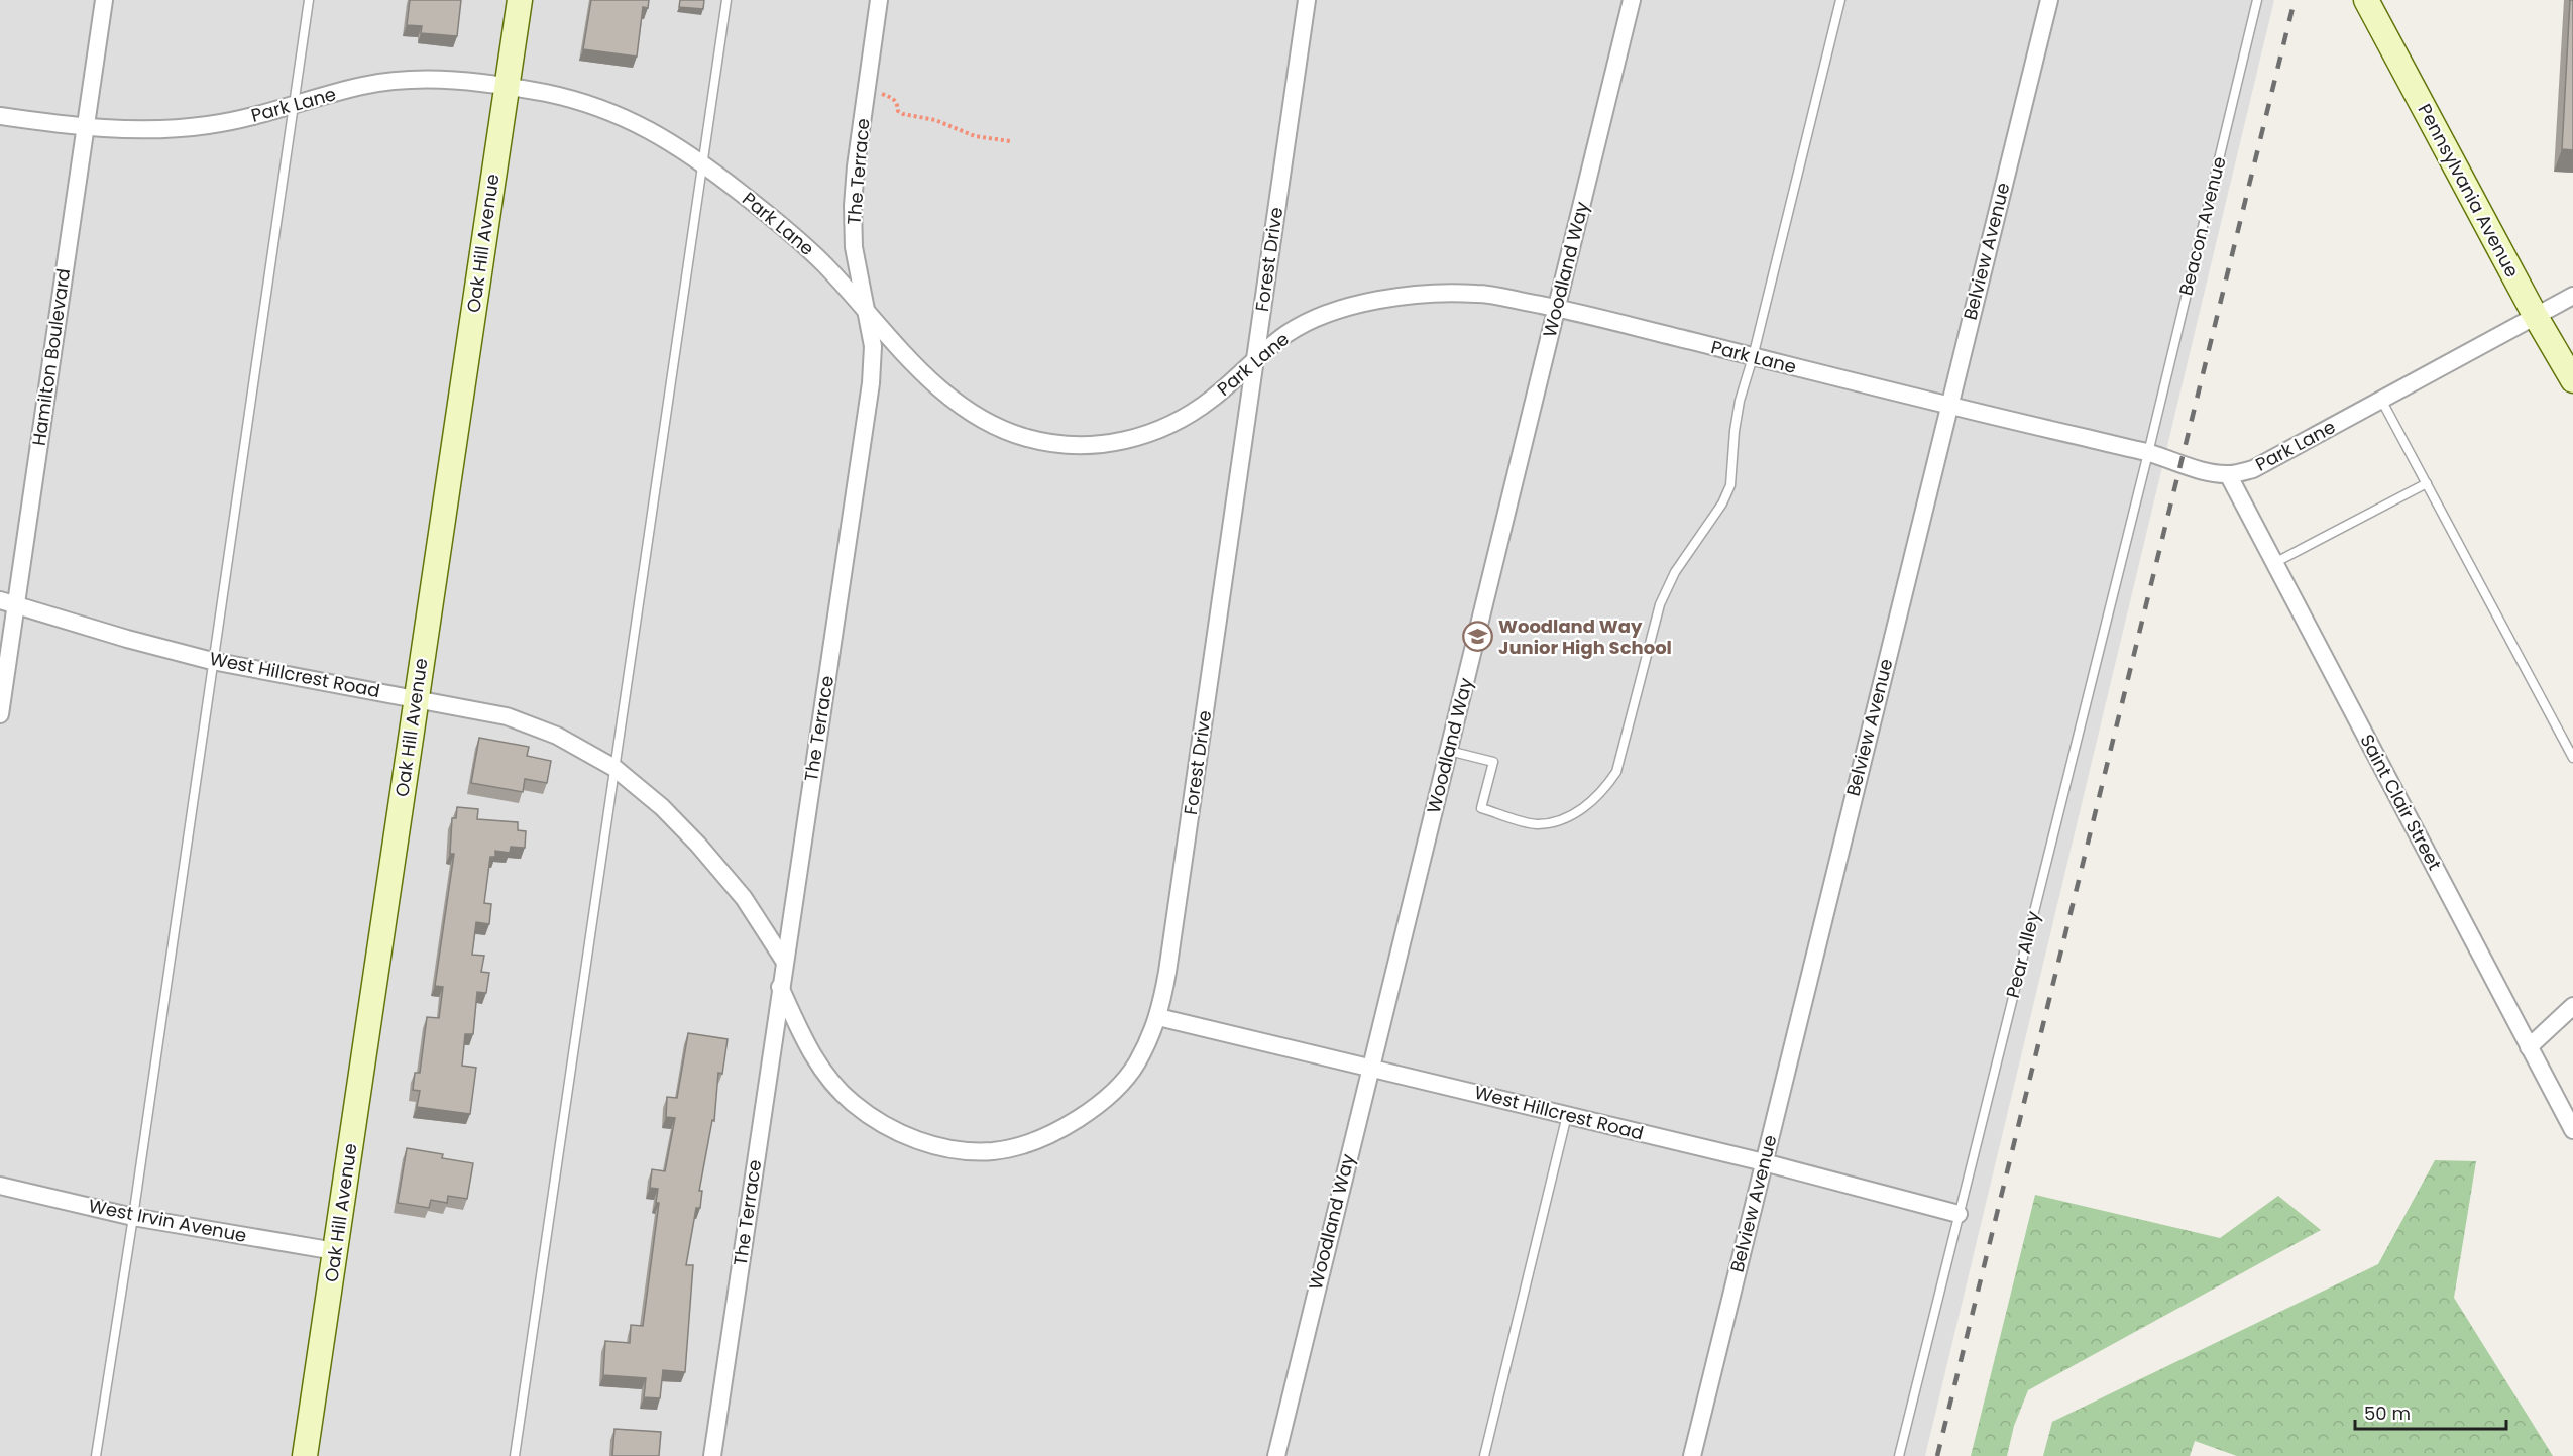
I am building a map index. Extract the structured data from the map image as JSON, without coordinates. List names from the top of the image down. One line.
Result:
{"streets":{"street":["Park Lane","The Terrace","Pennsylvania Avenue","Oak Hill Avenue","Belview Avenue","Forest Drive","Woodland Way","Hamilton Boulevard","West Hillcrest Road","Saint Clair Street","West Irvin Avenue"],"lane":["Beacon Avenue","Pear Alley"]},"crossings":[["Park Lane","The Terrace"],["Park Lane","Pennsylvania Avenue"],["Park Lane","Beacon Avenue"],["Park Lane","Oak Hill Avenue"],["Park Lane","Belview Avenue"],["Park Lane","Forest Drive"],["Park Lane","Woodland Way"],["Park Lane","Hamilton Boulevard"],["Park Lane","Saint Clair Street"],["Park Lane","Pear Alley"],["The Terrace","Forest Drive"],["The Terrace","West Hillcrest Road"],["Beacon Avenue","Pear Alley"],["Oak Hill Avenue","West Hillcrest Road"],["Oak Hill Avenue","West Irvin Avenue"],["Belview Avenue","West Hillcrest Road"],["Forest Drive","West Hillcrest Road"],["Woodland Way","West Hillcrest Road"],["Hamilton Boulevard","West Hillcrest Road"],["West Hillcrest Road","Pear Alley"]],"places":{"school or university":["Woodland Way Junior High School"]},"scale_bar":"50 m"}
